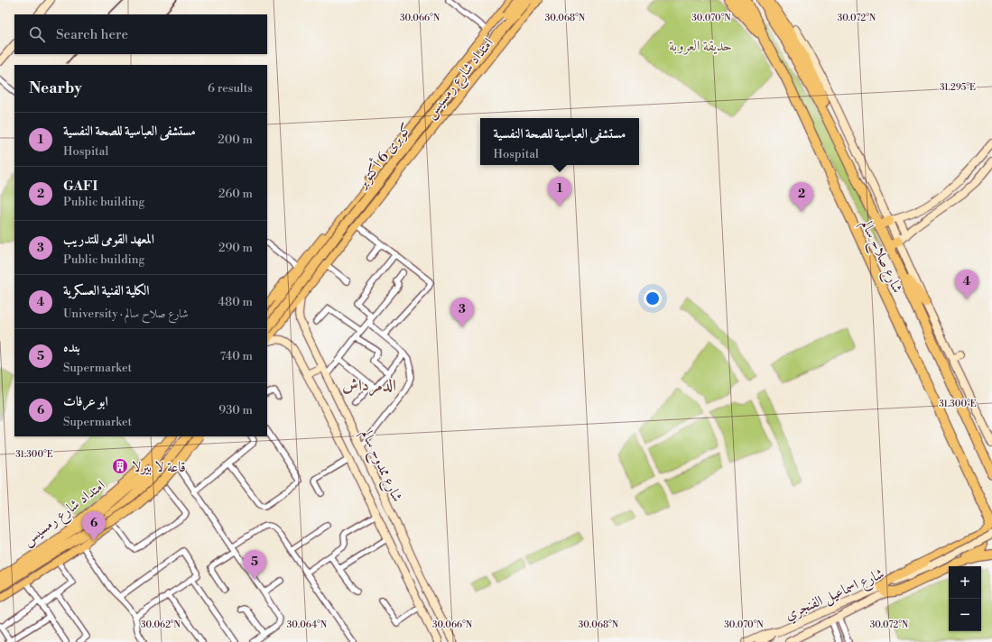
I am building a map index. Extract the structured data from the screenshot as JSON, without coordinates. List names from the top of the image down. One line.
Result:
{"streets":{"highway":["كوبرى 6 أكتوبر","شارع صلاح سالم"],"main road":["امتداد شارع رمسيس","شارع ممدوح سالم","شارع اسماعيل الفنجري"]},"crossings":[["امتداد شارع رمسيس","كوبرى 6 أكتوبر"],["امتداد شارع رمسيس","شارع ممدوح سالم"]],"districts":["الدمرداش"],"parks":["حديقة العروبة"],"places":{"building":["قاعة لا بيرلا"]},"page":{"search":"Search here","heading":["Nearby","6 results"],"list":[{"mark":"1","name":"مستشفى العباسية للصحة النفسية","note":"Hospital","value":"200 m"},{"mark":"2","name":"GAFI","note":"Public building","value":"260 m"},{"mark":"3","name":"المعهد القومى للتدريب","note":"Public building","value":"290 m"},{"mark":"4","name":"الكلية الفنية العسكرية","note":"University · شارع صلاح سالم","value":"480 m"},{"mark":"5","name":"بنده","note":"Supermarket","value":"740 m"},{"mark":"6","name":"ابو عرفات","note":"Supermarket","value":"930 m"}],"popup":["مستشفى العباسية للصحة النفسية","Hospital"],"pins":["1","2","4","3","6","5"],"map_buttons":["+","−"]},"coordinates":["30.066°N","30.068°N","30.070°N","30.072°N","31.295°E","31.300°E","30.062°N","30.064°N"]}
